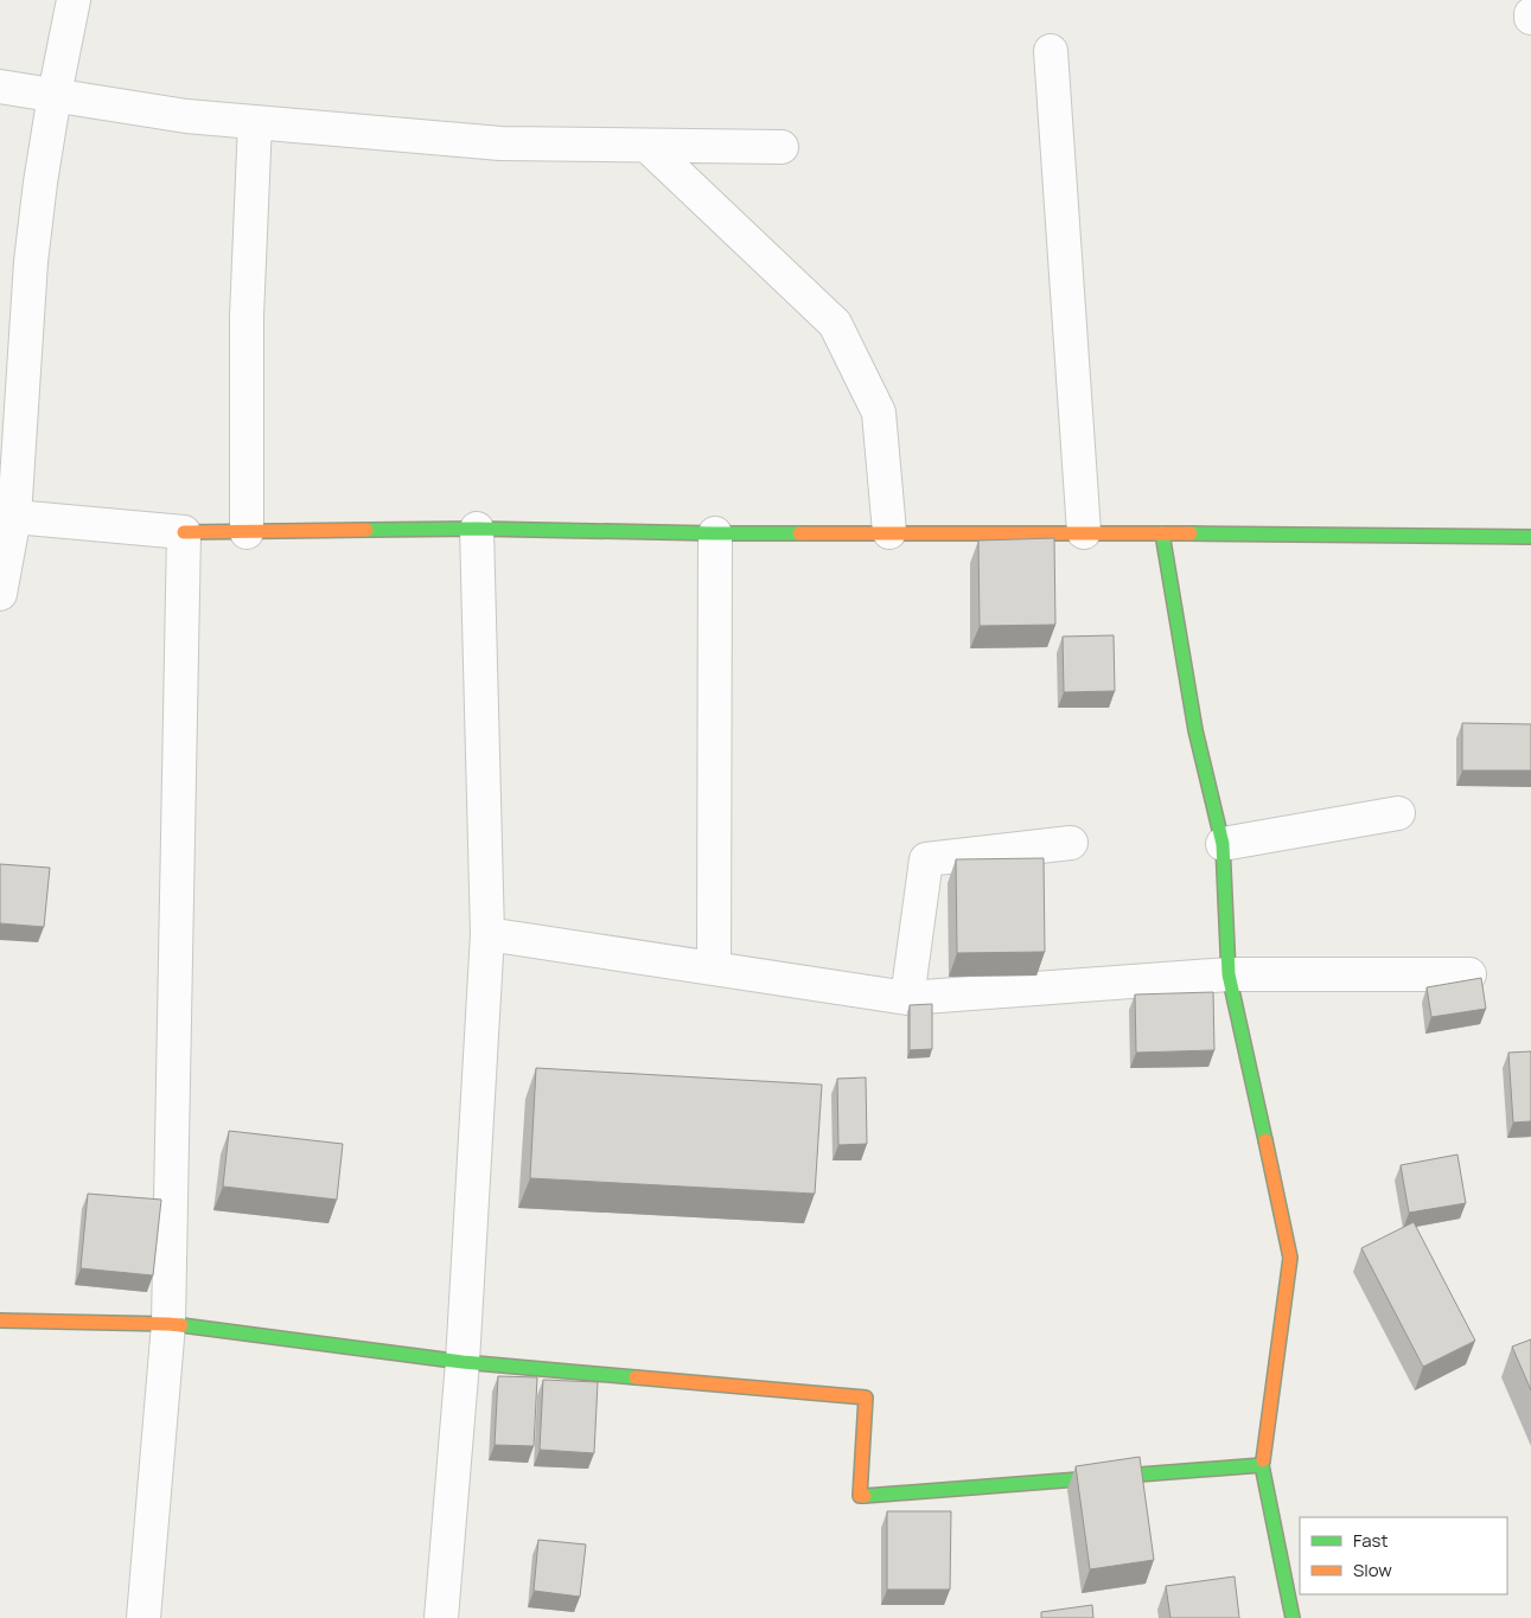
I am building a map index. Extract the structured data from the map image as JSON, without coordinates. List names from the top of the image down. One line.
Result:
{"legend":["Fast","Slow"]}
